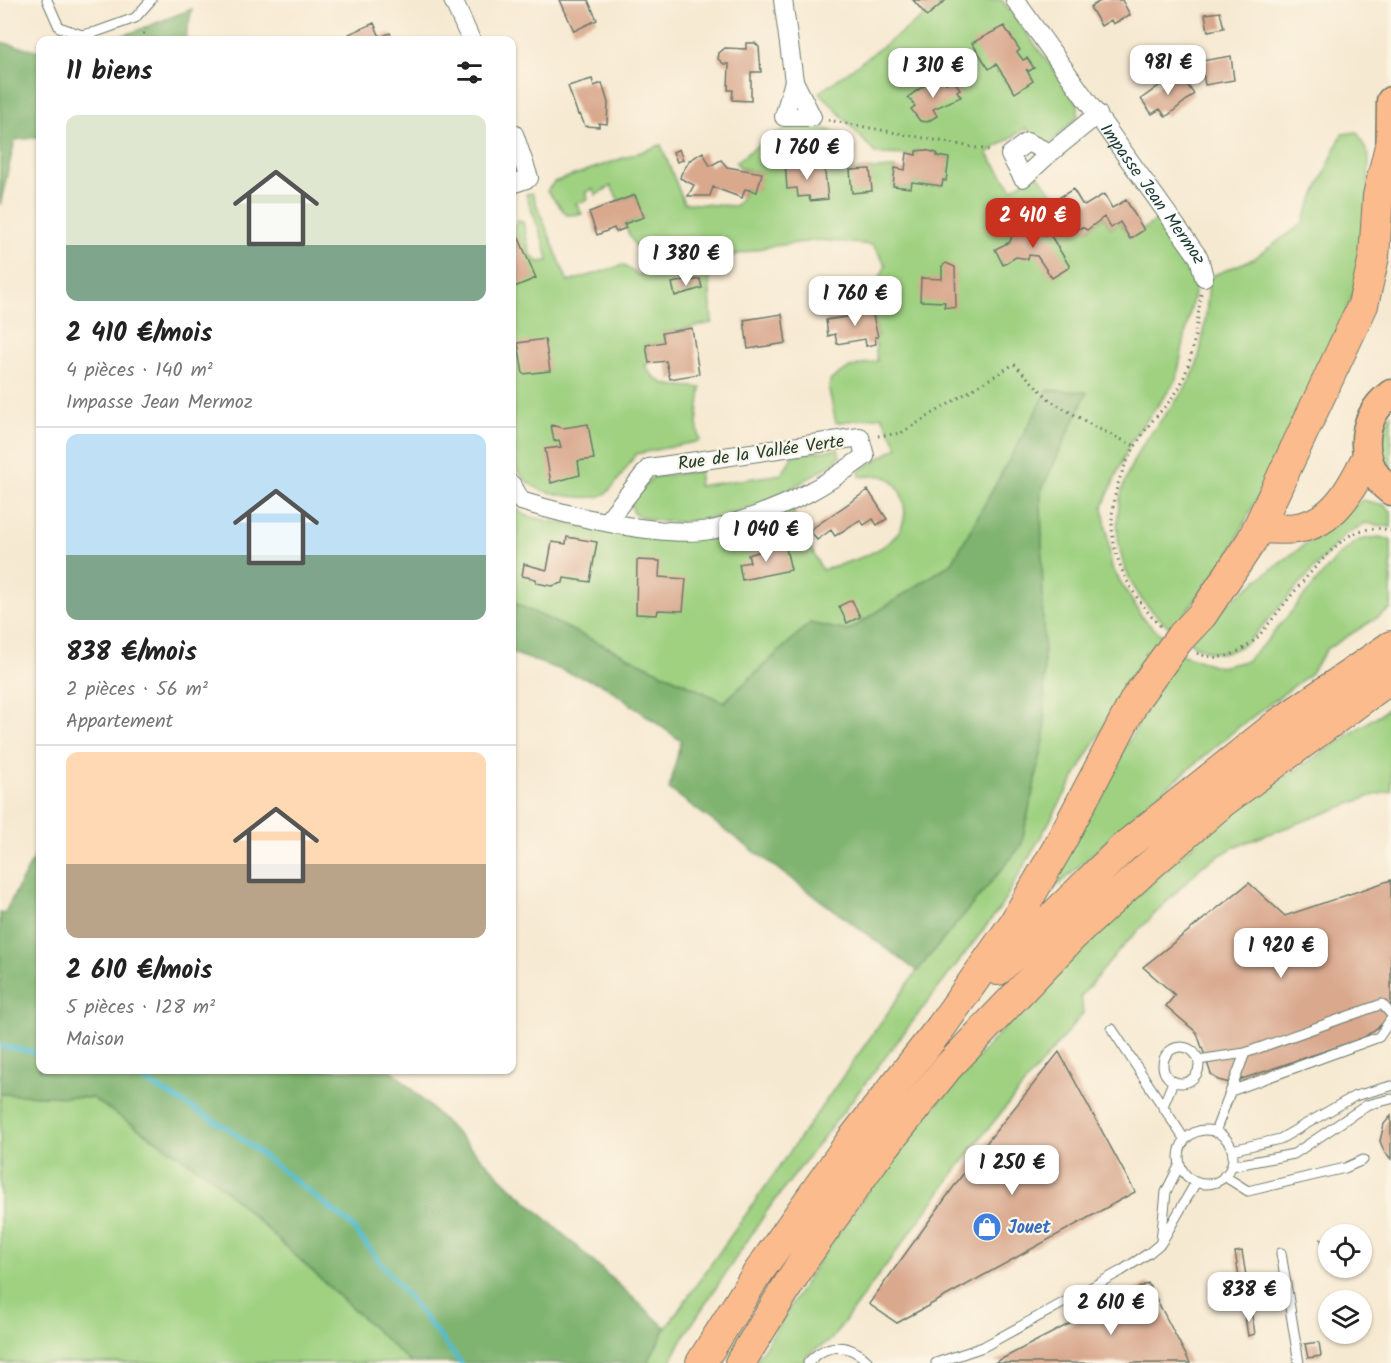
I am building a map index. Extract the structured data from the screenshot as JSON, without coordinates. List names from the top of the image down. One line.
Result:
{"streets":{"street":["Impasse Jean Mermoz","Rue de la Vallée Verte"]},"places":{"shop":["Jouet"]},"page":{"heading":"11 biens","price":["981 €","1 310 €","1 760 €","2 410 €","1 380 €","1 760 €","1 040 €","1 920 €","1 250 €","838 €","2 610 €"],"list":[{"name":"2 410 €/mois","note":"4 pièces · 140 m² · Impasse Jean Mermoz"},{"name":"838 €/mois","note":"2 pièces · 56 m² · Appartement"},{"name":"2 610 €/mois","note":"5 pièces · 128 m² · Maison"}]}}
